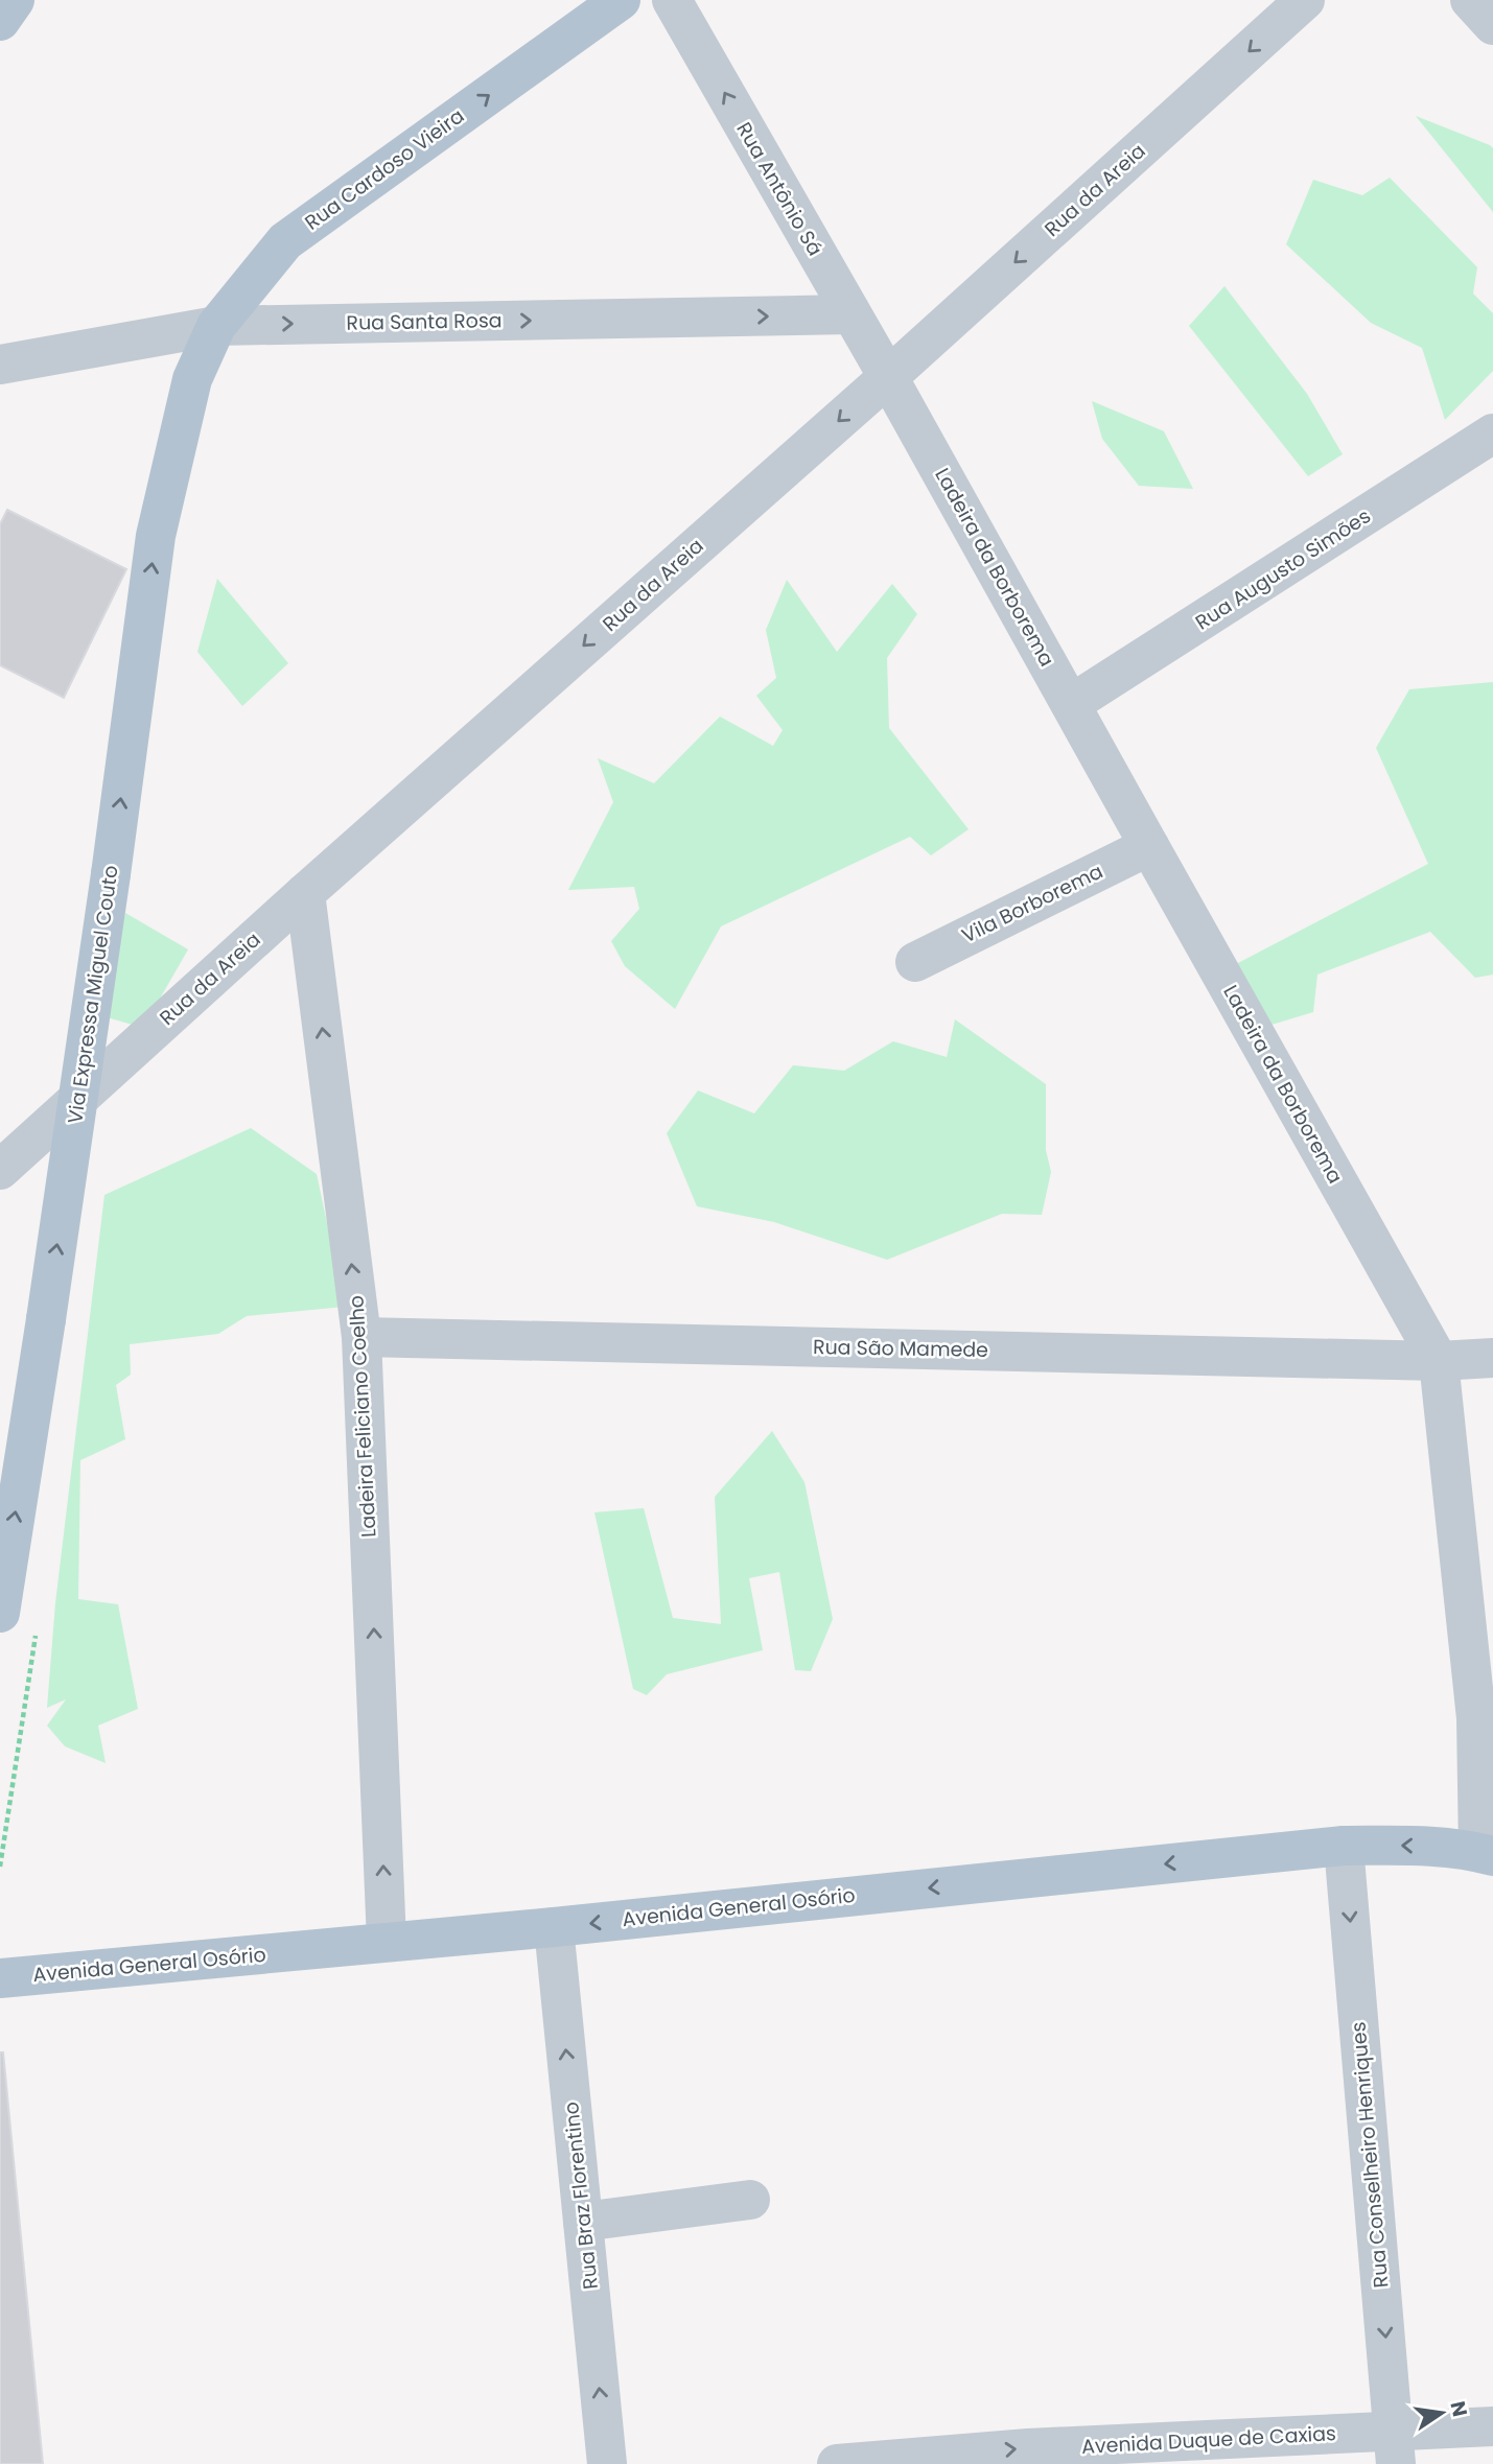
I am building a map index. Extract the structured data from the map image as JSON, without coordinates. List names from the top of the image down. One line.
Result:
{"streets":{"main road":["Rua Cardoso Vieira","Via Expressa Miguel Couto","Avenida General Osório"],"street":["Rua Antônio Sá","Rua da Areia","Rua Santa Rosa","Ladeira da Borborema","Rua Augusto Simões","Vila Borborema","Rua São Mamede","Ladeira Feliciano Coelho","Rua Conselheiro Henriques","Rua Braz Florentino","Avenida Duque de Caxias"]},"crossings":[["Rua Cardoso Vieira","Rua Santa Rosa"],["Rua Cardoso Vieira","Via Expressa Miguel Couto"],["Rua Antônio Sá","Rua da Areia"],["Rua Antônio Sá","Rua Santa Rosa"],["Rua Antônio Sá","Ladeira da Borborema"],["Rua da Areia","Ladeira da Borborema"],["Rua da Areia","Ladeira Feliciano Coelho"],["Ladeira da Borborema","Rua Augusto Simões"],["Ladeira da Borborema","Vila Borborema"],["Ladeira da Borborema","Rua São Mamede"],["Ladeira da Borborema","Avenida General Osório"],["Rua São Mamede","Ladeira Feliciano Coelho"],["Ladeira Feliciano Coelho","Avenida General Osório"],["Avenida General Osório","Rua Conselheiro Henriques"],["Avenida General Osório","Rua Braz Florentino"],["Rua Conselheiro Henriques","Avenida Duque de Caxias"]],"one_way":["Rua Cardoso Vieira","Rua Antônio Sá","Rua da Areia","Rua Santa Rosa","Via Expressa Miguel Couto","Ladeira Feliciano Coelho","Avenida General Osório","Rua Conselheiro Henriques","Rua Braz Florentino","Avenida Duque de Caxias"],"north":"right"}
